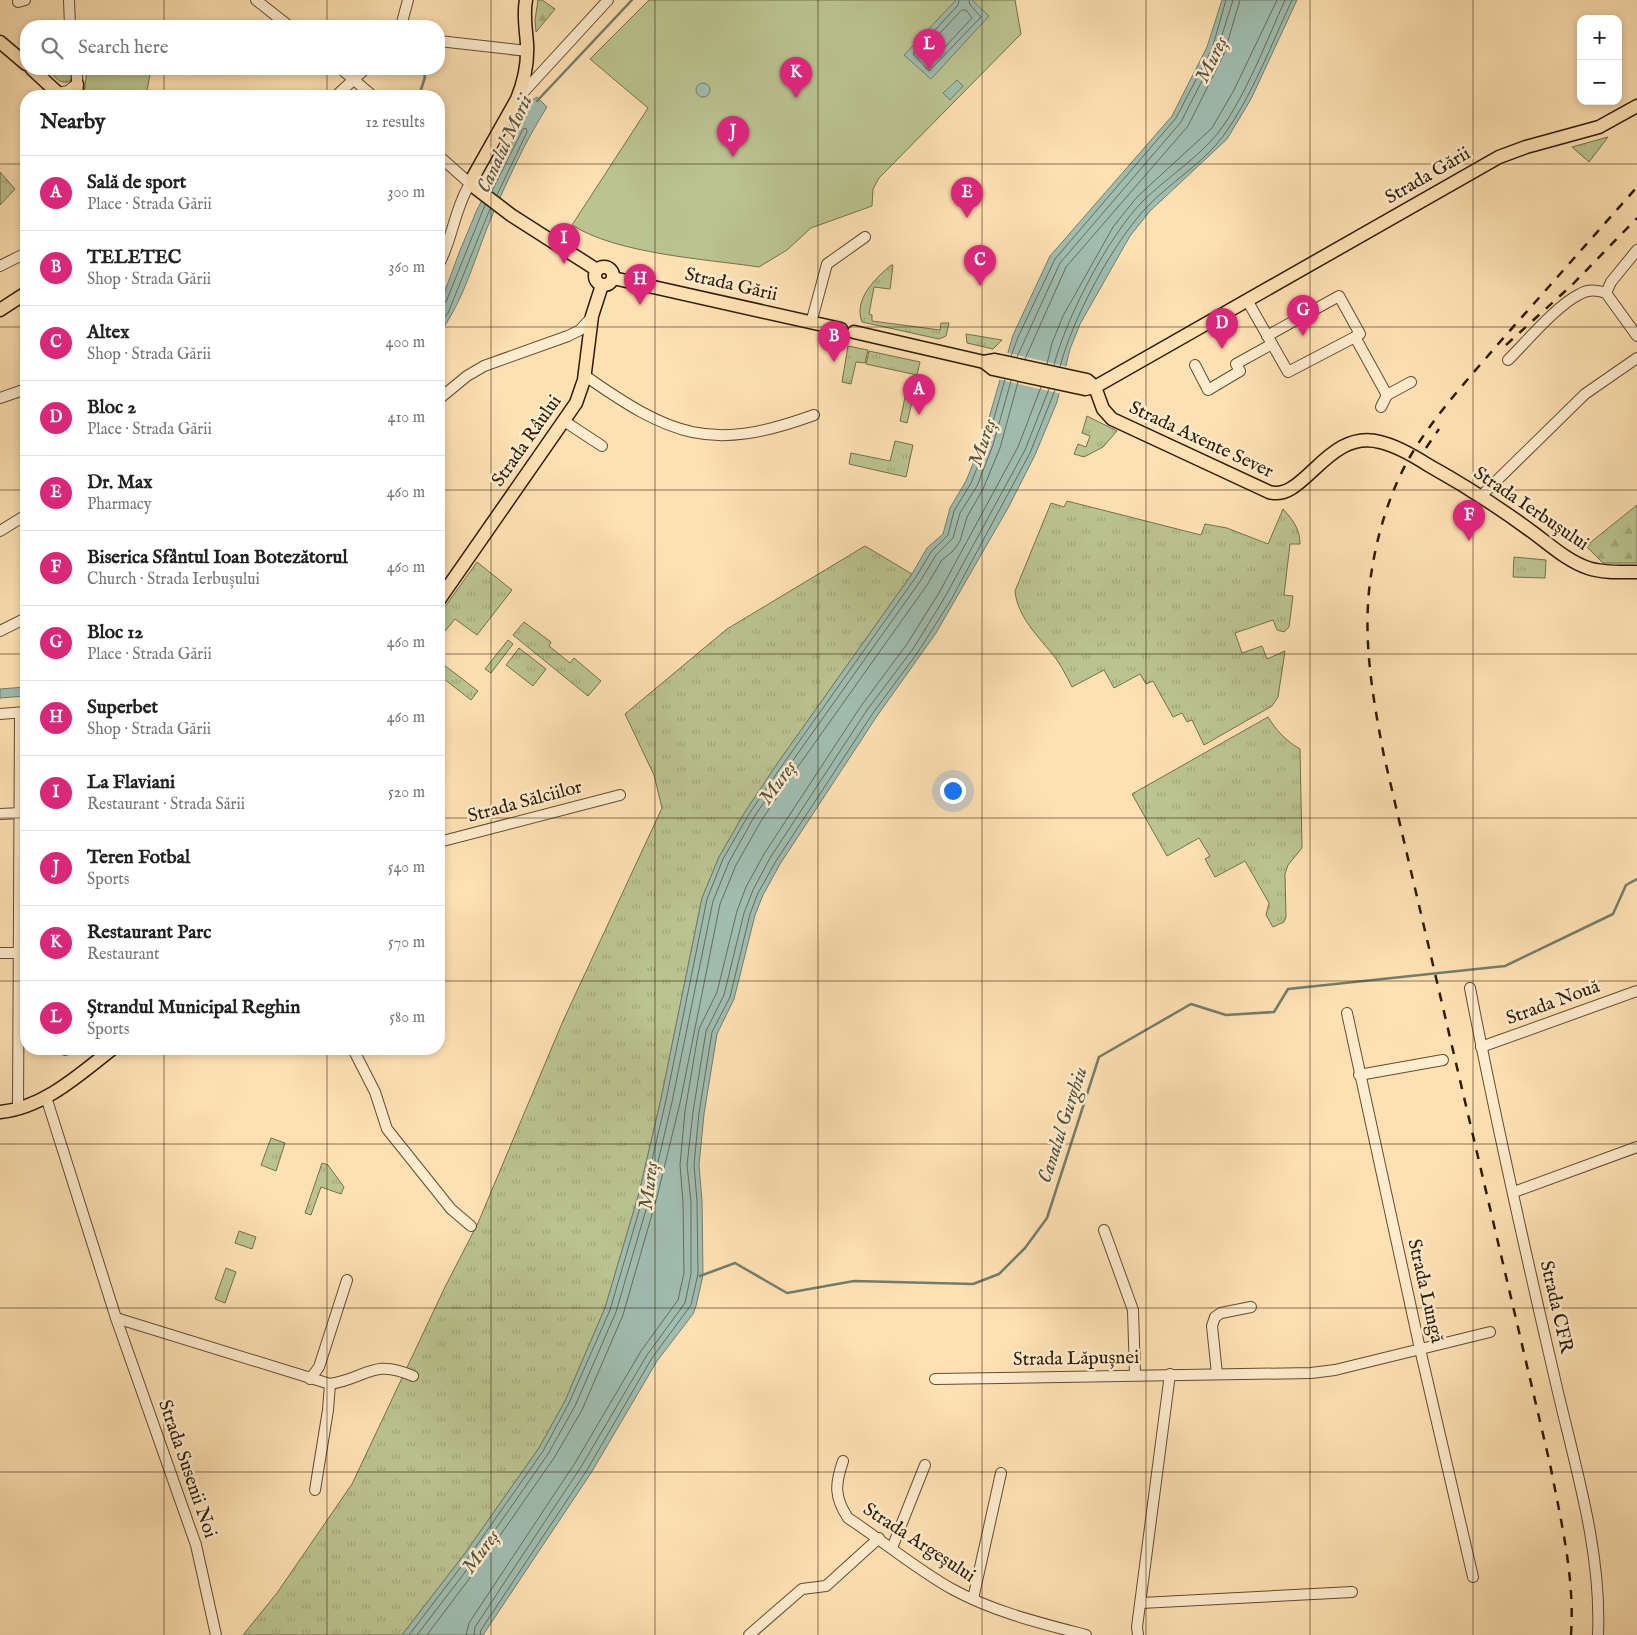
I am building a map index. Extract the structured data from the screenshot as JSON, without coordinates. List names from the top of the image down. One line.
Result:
{"streets":{"main road":["Strada Gării","Strada Axente Sever","Strada Râului","Strada Ierbușului"],"street":["Strada Sălciilor","Strada Nouă","Strada Lungă","Strada CFR","Strada Lăpușnei","Strada Susenii Noi","Strada Argeșului"]},"crossings":[["Strada Gării","Strada Axente Sever"],["Strada Gării","Strada Râului"],["Strada Axente Sever","Strada Ierbușului"],["Strada Nouă","Strada CFR"],["Strada Lungă","Strada Lăpușnei"]],"water":["Mureș","Canalul Morii","Canalul Gurghiu"],"page":{"map_buttons":["+","−"],"search":"Search here","pins":["L","K","J","E","I","C","H","G","D","B","A","F"],"heading":["Nearby","12 results"],"list":[{"mark":"A","name":"Sală de sport","note":"Place · Strada Gării","value":"300 m"},{"mark":"B","name":"TELETEC","note":"Shop · Strada Gării","value":"360 m"},{"mark":"C","name":"Altex","note":"Shop · Strada Gării","value":"400 m"},{"mark":"D","name":"Bloc 2","note":"Place · Strada Gării","value":"410 m"},{"mark":"E","name":"Dr. Max","note":"Pharmacy","value":"460 m"},{"mark":"F","name":"Biserica Sfântul Ioan Botezătorul","note":"Church · Strada Ierbușului","value":"460 m"},{"mark":"G","name":"Bloc 12","note":"Place · Strada Gării","value":"460 m"},{"mark":"H","name":"Superbet","note":"Shop · Strada Gării","value":"460 m"},{"mark":"I","name":"La Flaviani","note":"Restaurant · Strada Sării","value":"520 m"},{"mark":"J","name":"Teren Fotbal","note":"Sports","value":"540 m"},{"mark":"K","name":"Restaurant Parc","note":"Restaurant","value":"570 m"},{"mark":"L","name":"Ștrandul Municipal Reghin","note":"Sports","value":"580 m"}]}}
